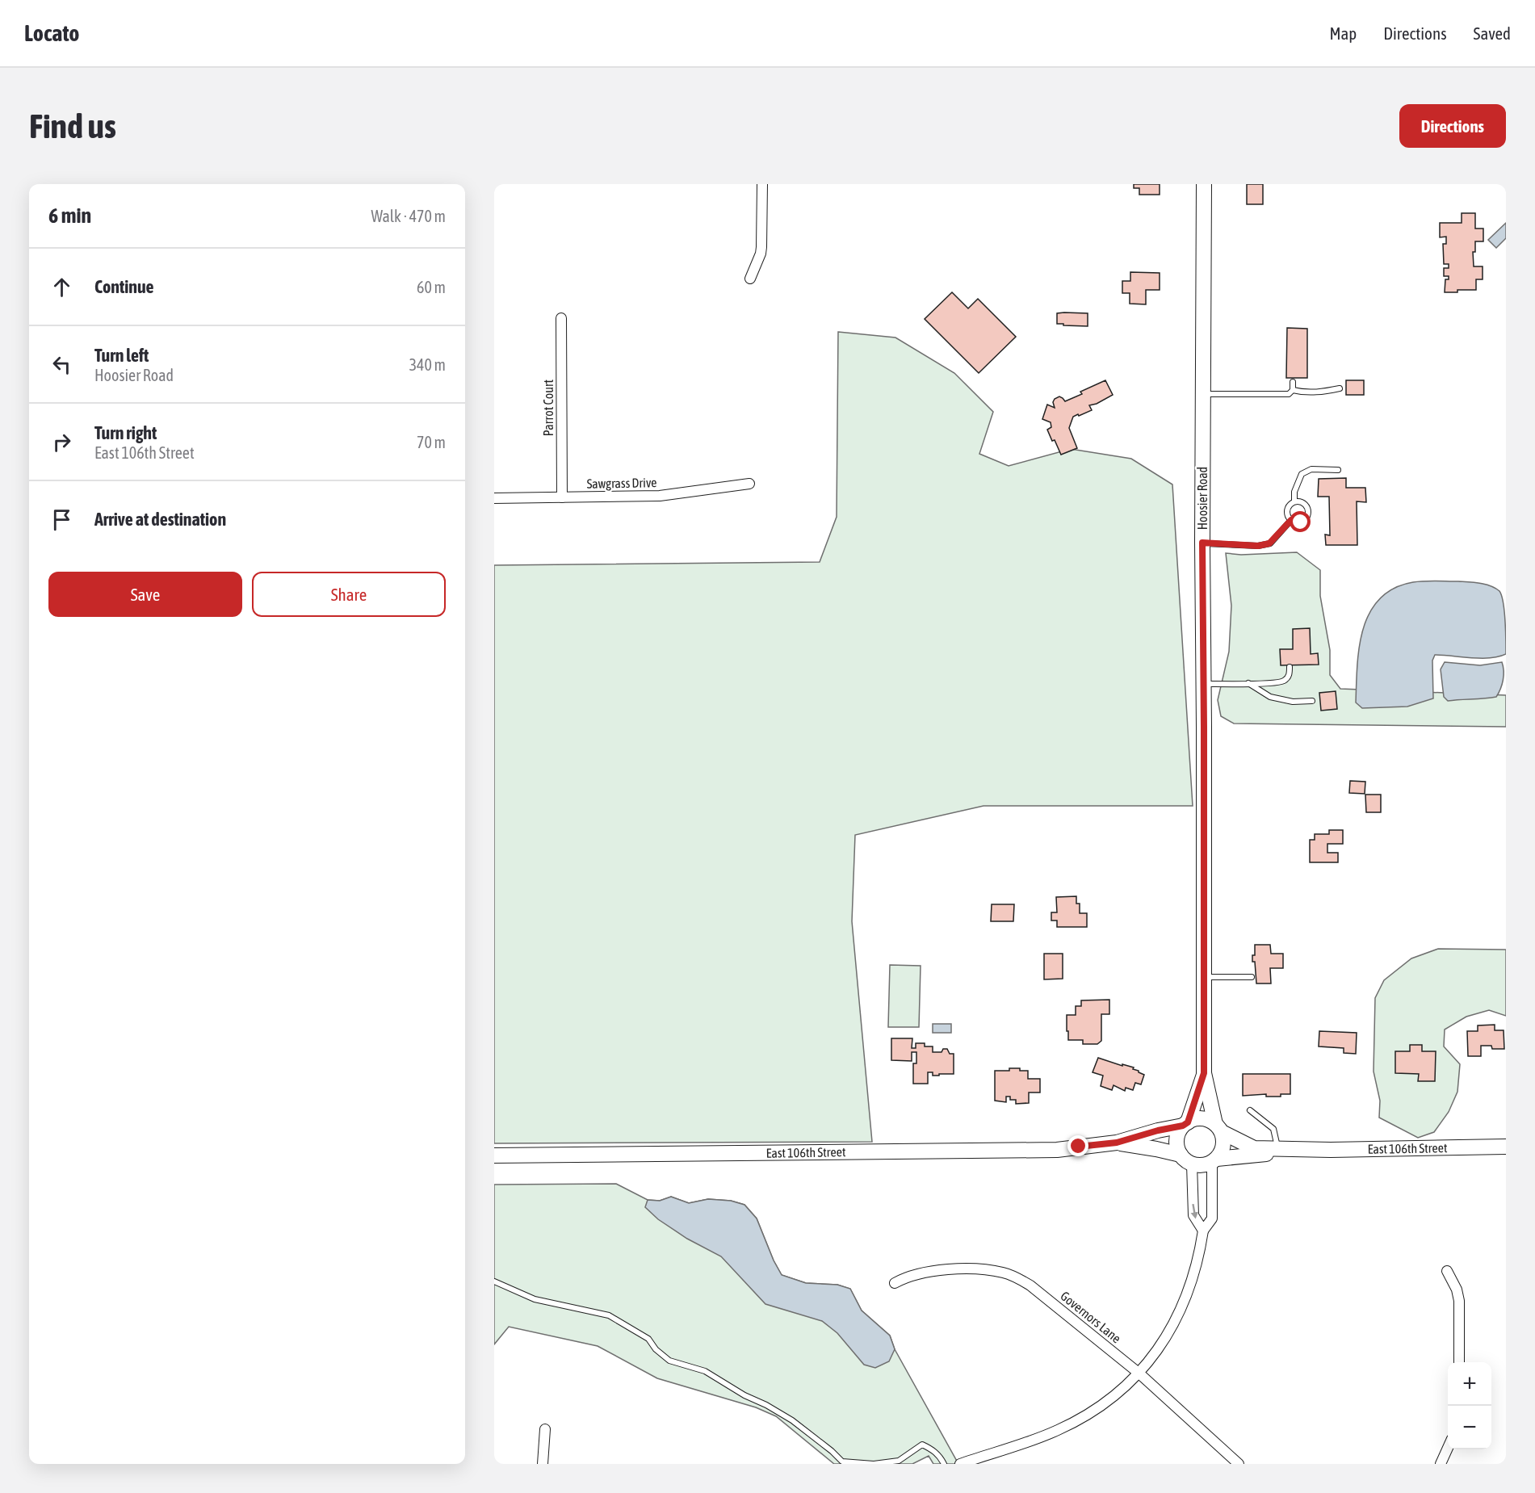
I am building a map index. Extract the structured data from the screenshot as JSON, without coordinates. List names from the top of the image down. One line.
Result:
{"streets":{"street":["Parrot Court","Sawgrass Drive","Hoosier Road","East 106th Street","Governors Lane"]},"crossings":[["Parrot Court","Sawgrass Drive"],["Hoosier Road","East 106th Street"]],"page":{"header":"Locato","nav":["Map","Directions","Saved"],"buttons":["Directions",["Save","Share"]],"title":"Find us","heading":["6 min","Walk · 470 m"],"list":[["Continue","60 m"],["Turn left","Hoosier Road","340 m"],["Turn right","East 106th Street","70 m"],"Arrive at destination"],"map_buttons":["+","−"]}}
